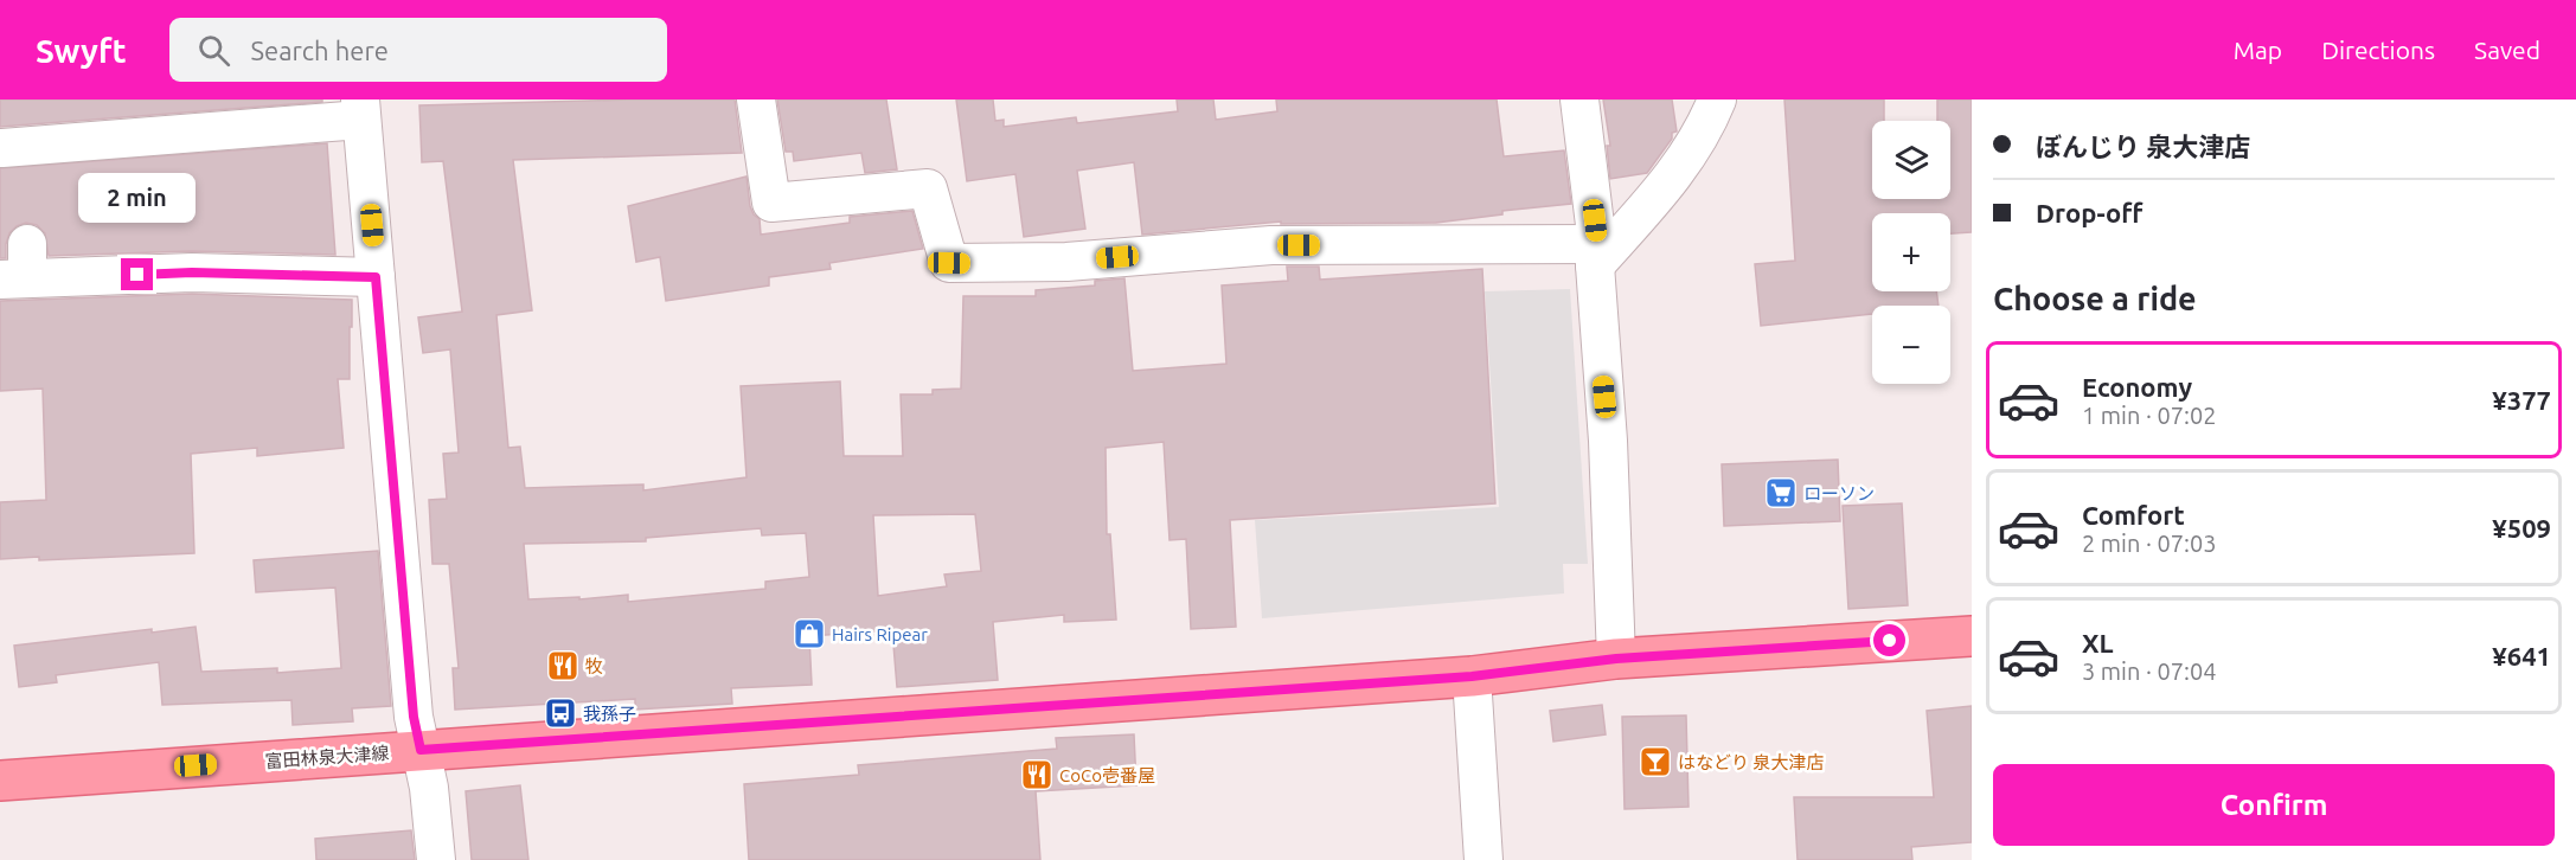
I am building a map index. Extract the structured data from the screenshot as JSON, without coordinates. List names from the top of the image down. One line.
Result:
{"streets":{"main road":["富田林泉大津線"]},"places":{"supermarket":["ローソン"],"shop":["Hairs Ripear"],"restaurant":["牧","CoCo壱番屋"],"bus stop":["我孫子"],"bar":["はなどり 泉大津店"]},"page":{"header":"Swyft","search":"Search here","nav":["Map","Directions","Saved"],"banner":["ぼんじり 泉大津店","Drop-off"],"map_buttons":["+","−"],"bubble":"2 min","heading":"Choose a ride","list":[{"name":"Economy","note":"1 min · 07:02","value":"¥377"},{"name":"Comfort","note":"2 min · 07:03","value":"¥509"},{"name":"XL","note":"3 min · 07:04","value":"¥641"}],"buttons":"Confirm"}}
